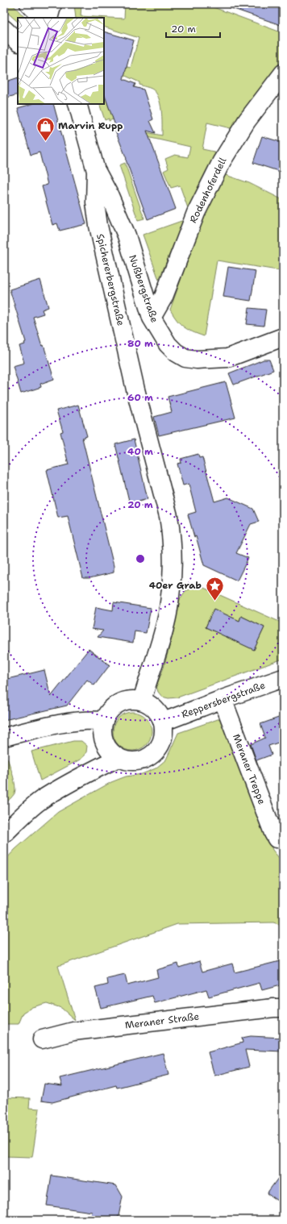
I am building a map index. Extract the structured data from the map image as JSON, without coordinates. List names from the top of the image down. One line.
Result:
{"streets":{"street":["Rodenhoferdell","Spichererbergstraße","Nußbergstraße","Reppersbergstraße","Meraner Treppe","Meraner Straße"]},"crossings":[["Rodenhoferdell","Nußbergstraße"],["Spichererbergstraße","Nußbergstraße"],["Spichererbergstraße","Reppersbergstraße"],["Reppersbergstraße","Meraner Treppe"]],"places":{"shop":["Marvin Rupp"],"place":["40er Grab"]},"scale_bar":"20 m","rings":["80 m","60 m","40 m","20 m"]}
